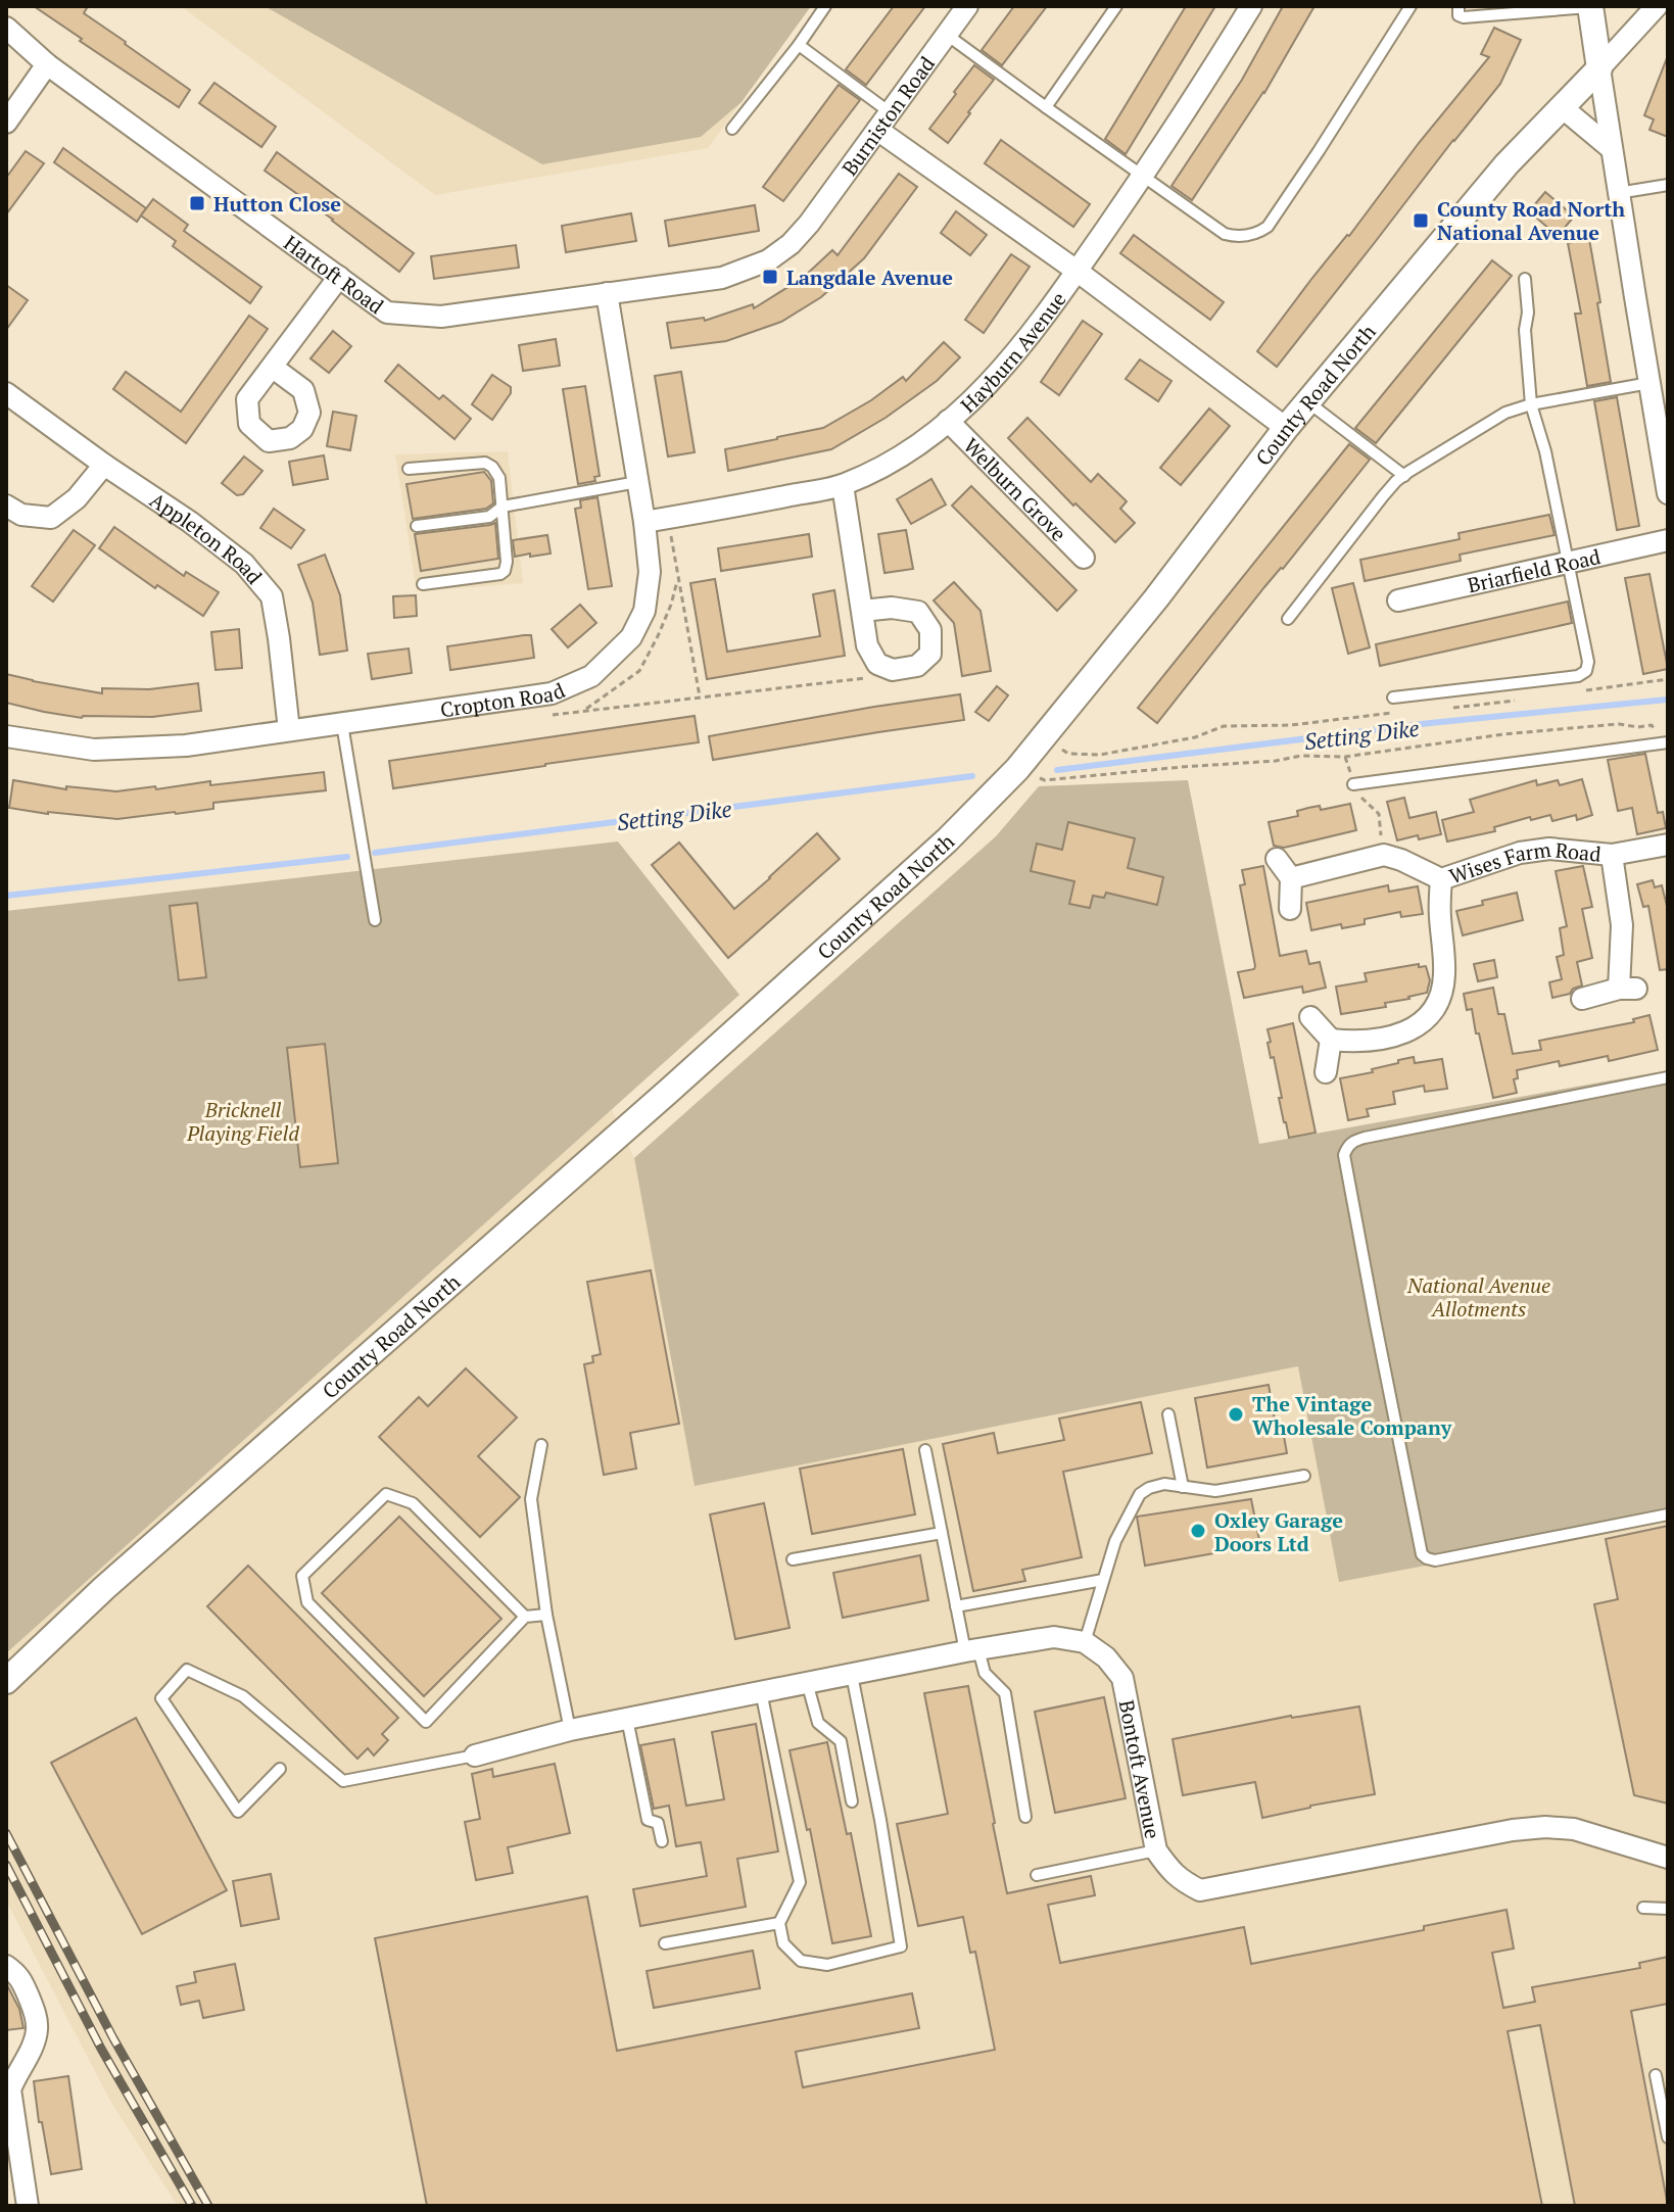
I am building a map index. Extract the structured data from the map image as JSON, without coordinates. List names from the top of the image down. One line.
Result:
{"streets":{"street":["Burniston Road","Hartoft Road","Hayburn Avenue","County Road North","Welburn Grove","Appleton Road","Briarfield Road","Cropton Road","Wises Farm Road","Bontoft Avenue"]},"crossings":[["Burniston Road","Hartoft Road"],["Hartoft Road","Cropton Road"],["Hayburn Avenue","Welburn Grove"],["Hayburn Avenue","Cropton Road"],["Appleton Road","Cropton Road"]],"water":["Setting Dike"],"parks":["Bricknell Playing Field","National Avenue Allotments"],"places":{"transit":["Hutton Close","County Road North National Avenue","Langdale Avenue"],"other":["The Vintage Wholesale Company","Oxley Garage Doors Ltd"]}}
